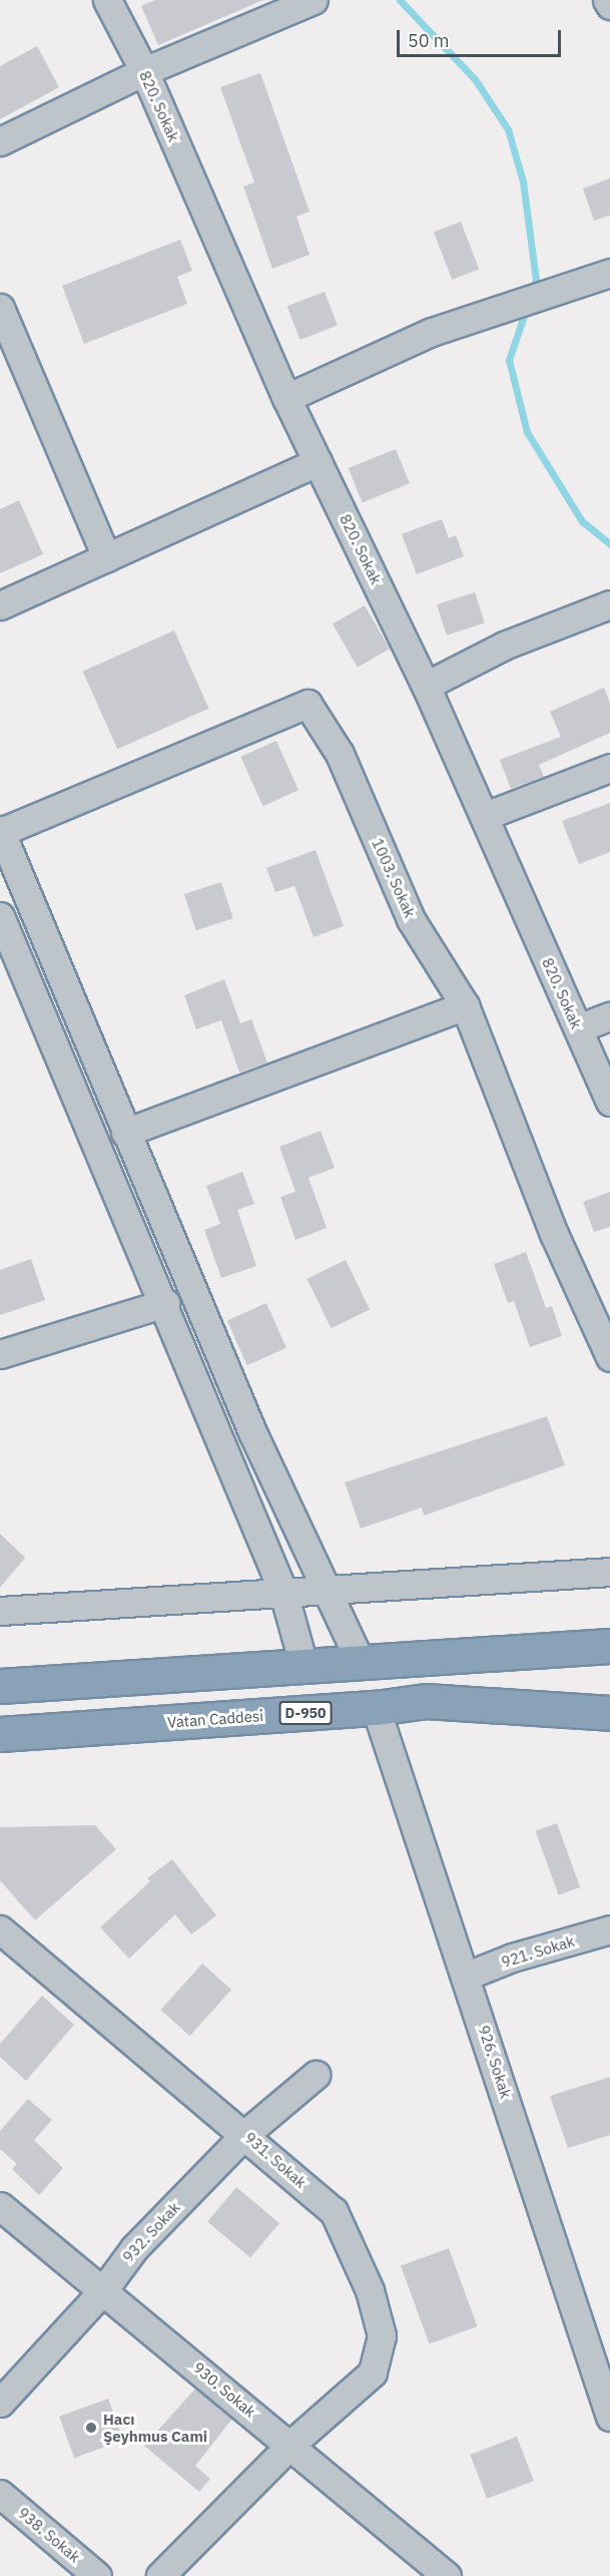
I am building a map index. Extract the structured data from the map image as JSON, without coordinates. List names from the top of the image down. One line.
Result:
{"streets":{"highway":["D-950","Vatan Caddesi"],"street":["820. Sokak","1003. Sokak","921. Sokak","926. Sokak","931. Sokak","932. Sokak","930. Sokak","938. Sokak"]},"crossings":[["Vatan Caddesi","926. Sokak"],["921. Sokak","926. Sokak"],["931. Sokak","932. Sokak"],["931. Sokak","930. Sokak"],["932. Sokak","930. Sokak"]],"places":["Hacı Şeyhmus Cami"],"scale_bar":"50 m"}
